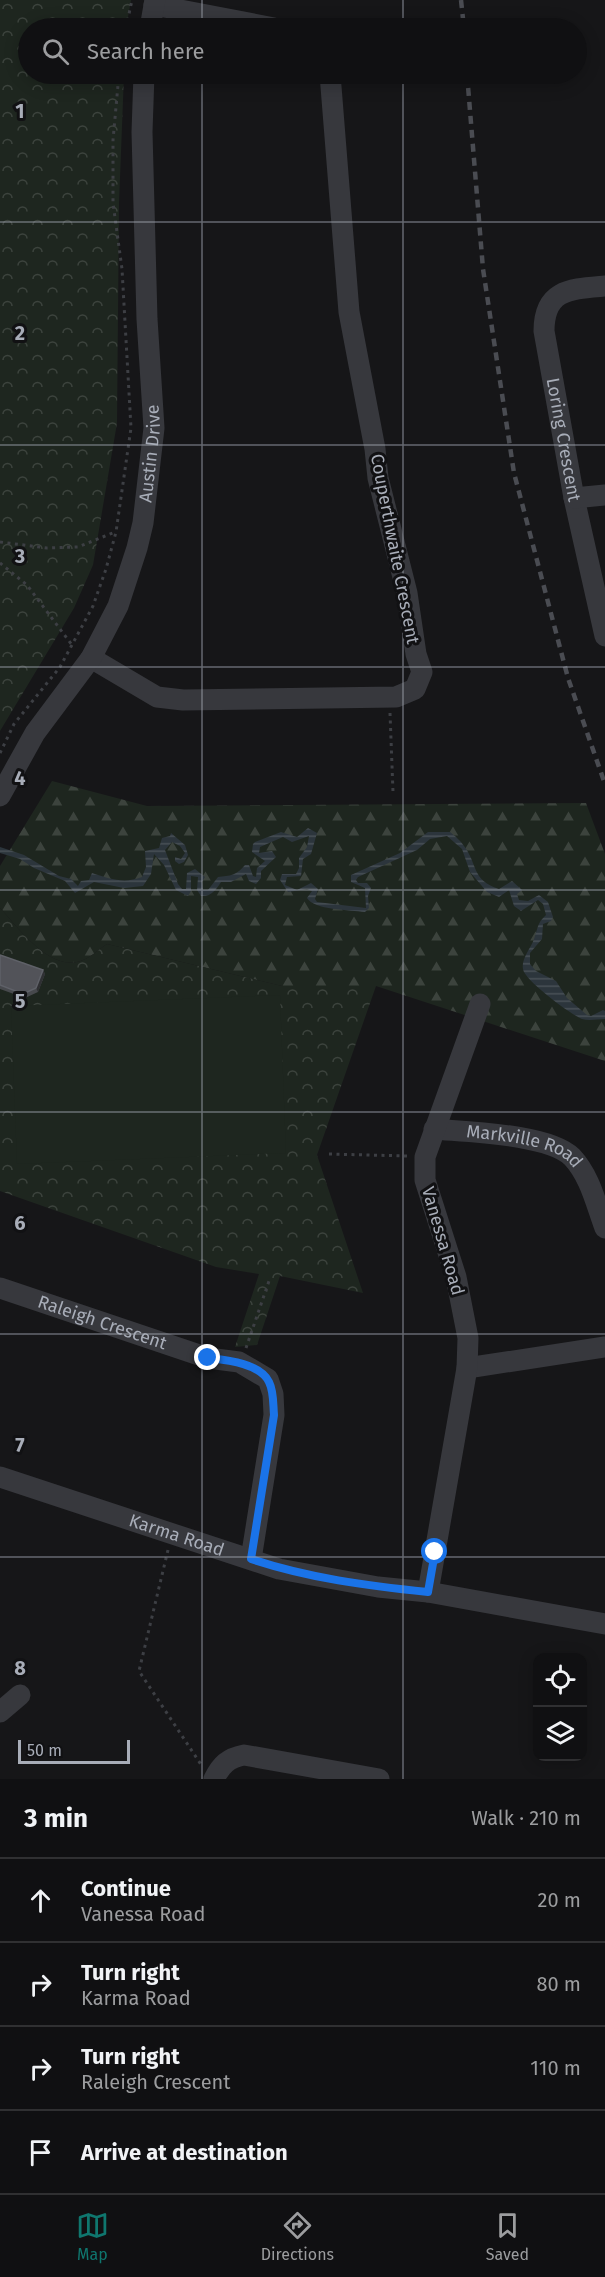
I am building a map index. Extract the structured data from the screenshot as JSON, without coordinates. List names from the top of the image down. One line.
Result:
{"streets":{"street":["Loring Crescent","Austin Drive","Couperthwaite Crescent","Markville Road","Vanessa Road","Raleigh Crescent","Karma Road"]},"crossings":[["Austin Drive","Couperthwaite Crescent"],["Markville Road","Vanessa Road"],["Vanessa Road","Karma Road"],["Raleigh Crescent","Karma Road"]],"scale_bar":"50 m","page":{"search":"Search here","scale":"50 m","heading":["3 min","Walk · 210 m"],"list":[["Continue","Vanessa Road","20 m"],["Turn right","Karma Road","80 m"],["Turn right","Raleigh Crescent","110 m"],"Arrive at destination"],"nav":["Map","Directions","Saved"]},"grid":{"rows":["1","2","3","4","5","6","7","8"]}}
